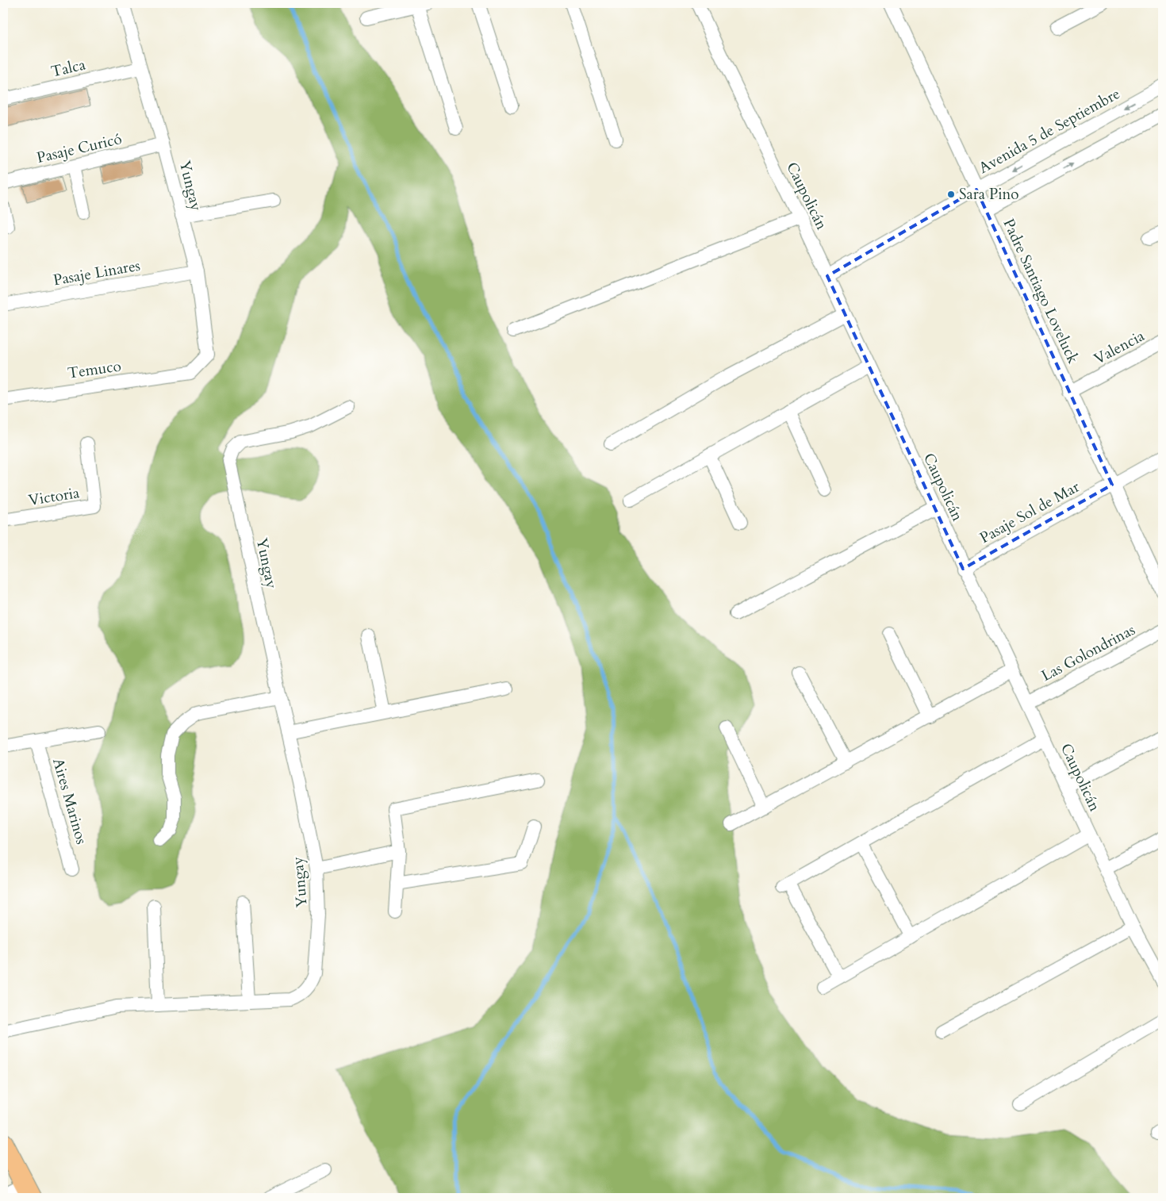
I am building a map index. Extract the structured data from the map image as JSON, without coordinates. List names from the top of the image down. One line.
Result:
{"streets":{"street":["Talca","Avenida 5 de Septiembre","Pasaje Curicó","Yungay","Caupolicán","Pasaje Linares","Padre Santiago Loveluck","Valencia","Temuco","Victoria","Pasaje Sol de Mar","Las Golondrinas","Aires Marinos"]},"crossings":[["Talca","Yungay"],["Avenida 5 de Septiembre","Caupolicán"],["Avenida 5 de Septiembre","Padre Santiago Loveluck"],["Pasaje Curicó","Yungay"],["Yungay","Pasaje Linares"],["Yungay","Temuco"],["Caupolicán","Pasaje Sol de Mar"],["Caupolicán","Las Golondrinas"],["Padre Santiago Loveluck","Valencia"],["Padre Santiago Loveluck","Pasaje Sol de Mar"]],"places":["Sara Pino"]}
